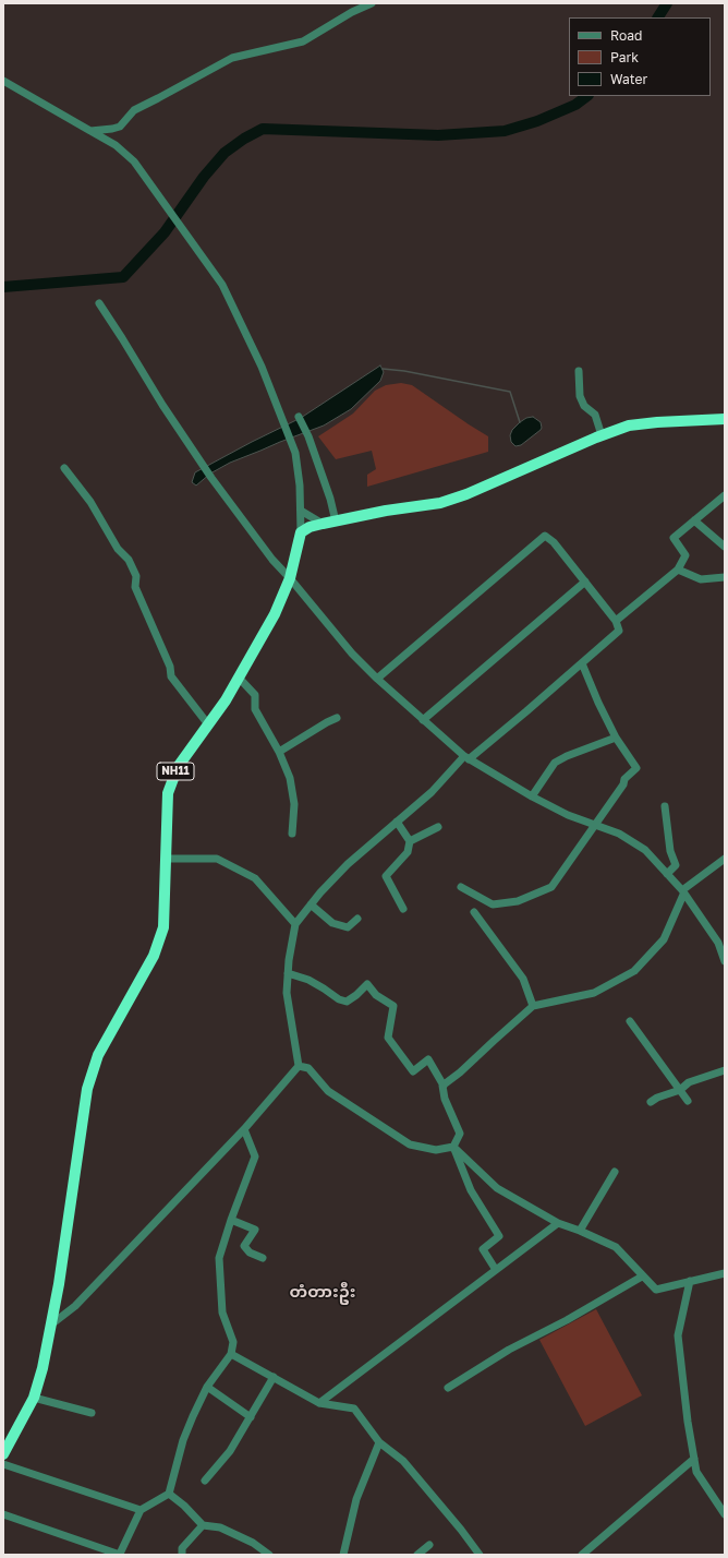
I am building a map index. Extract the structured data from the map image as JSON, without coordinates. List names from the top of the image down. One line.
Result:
{"streets":{"highway":["NH11"]},"districts":["တံတားဦး"],"legend":["Road","Park","Water"]}
